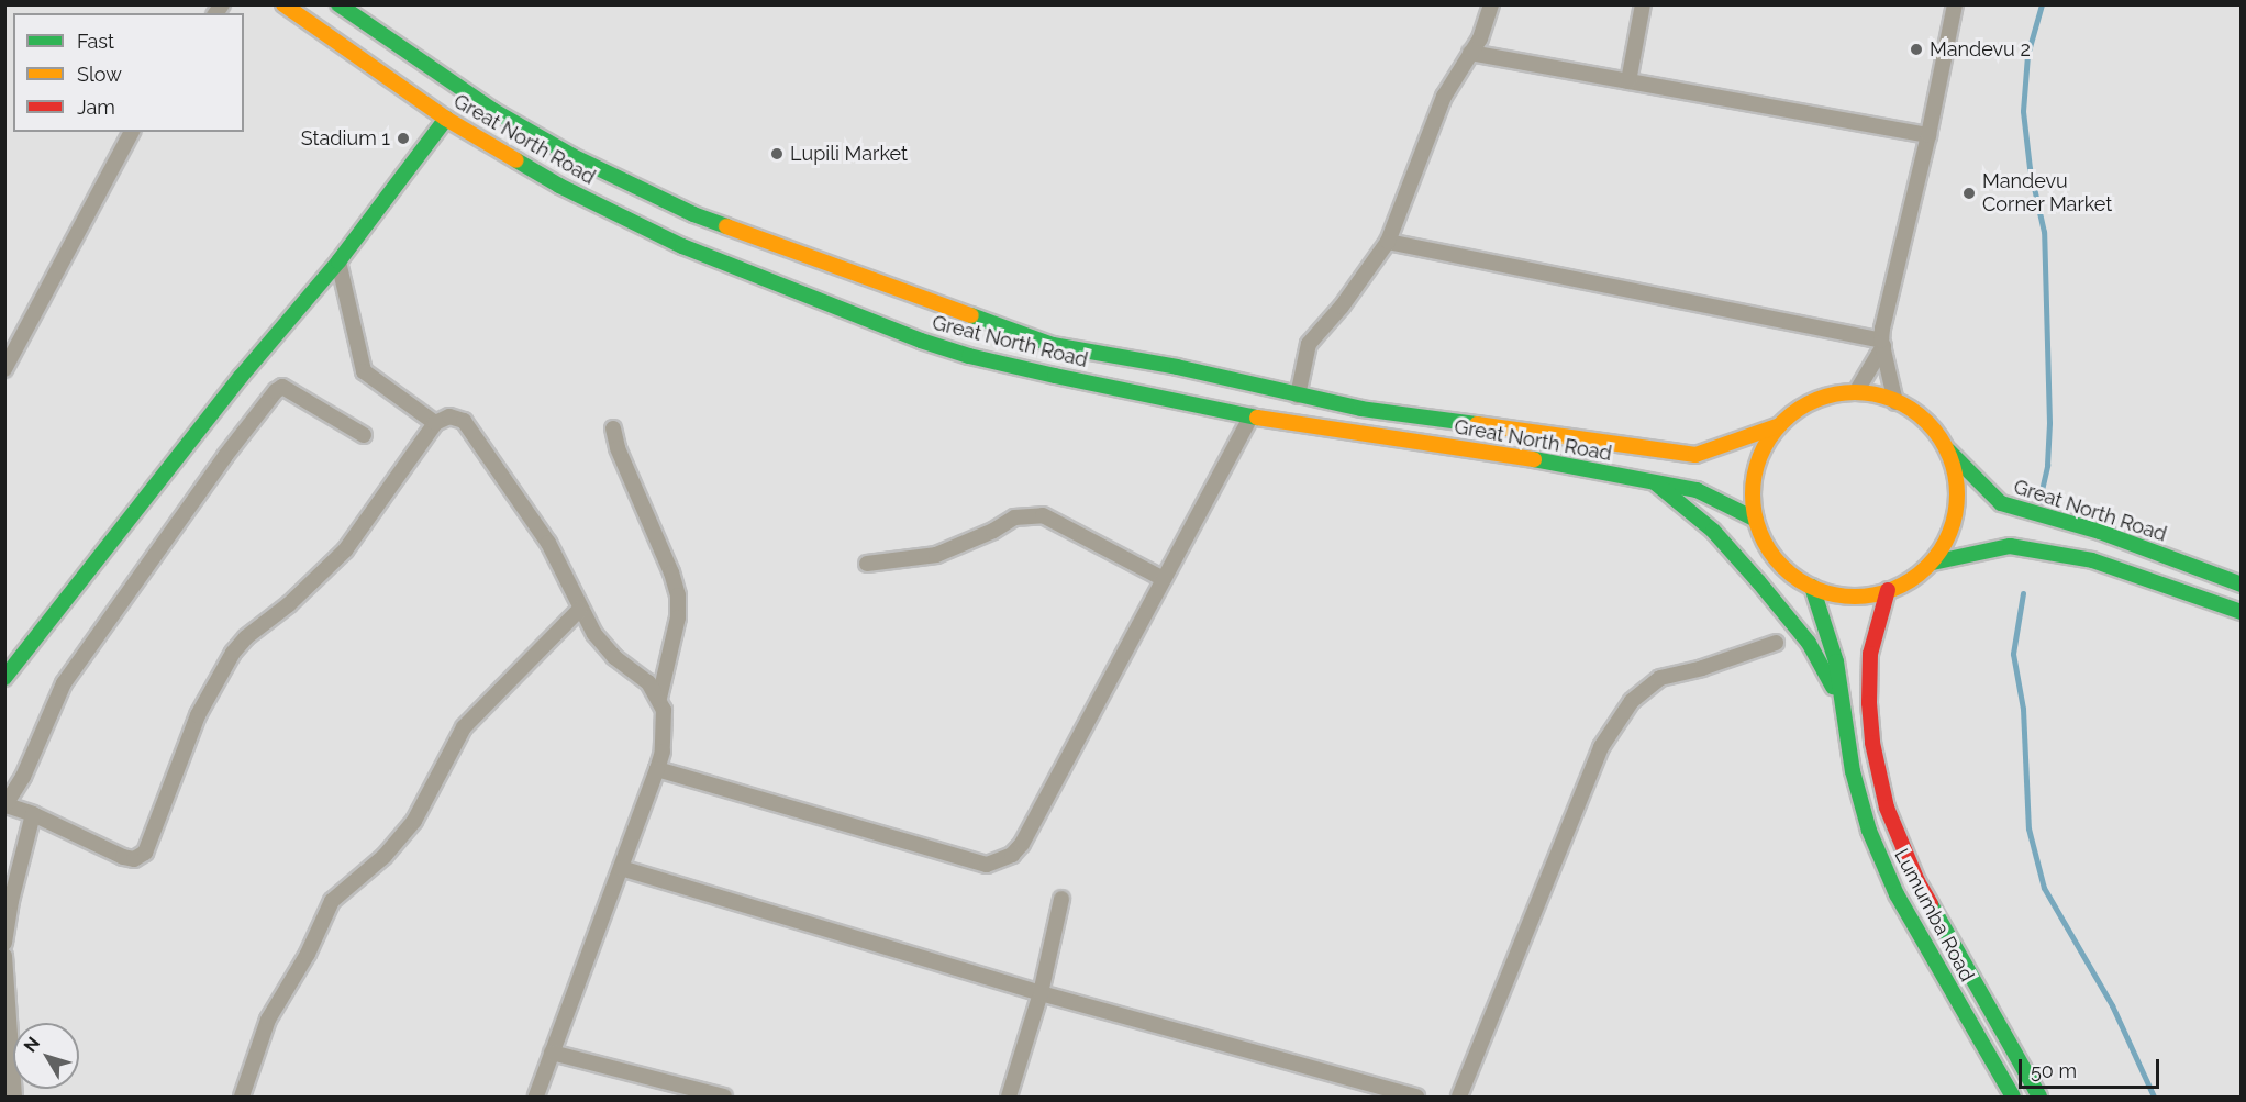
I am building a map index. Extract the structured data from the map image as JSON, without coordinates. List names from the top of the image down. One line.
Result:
{"streets":{"main road":["Great North Road","Lumumba Road"]},"crossings":[["Great North Road","Lumumba Road"]],"places":["Mandevu 2","Stadium 1","Lupili Market","Mandevu Corner Market"],"legend":["Fast","Slow","Jam"],"scale_bar":"50 m","north":"top left"}
